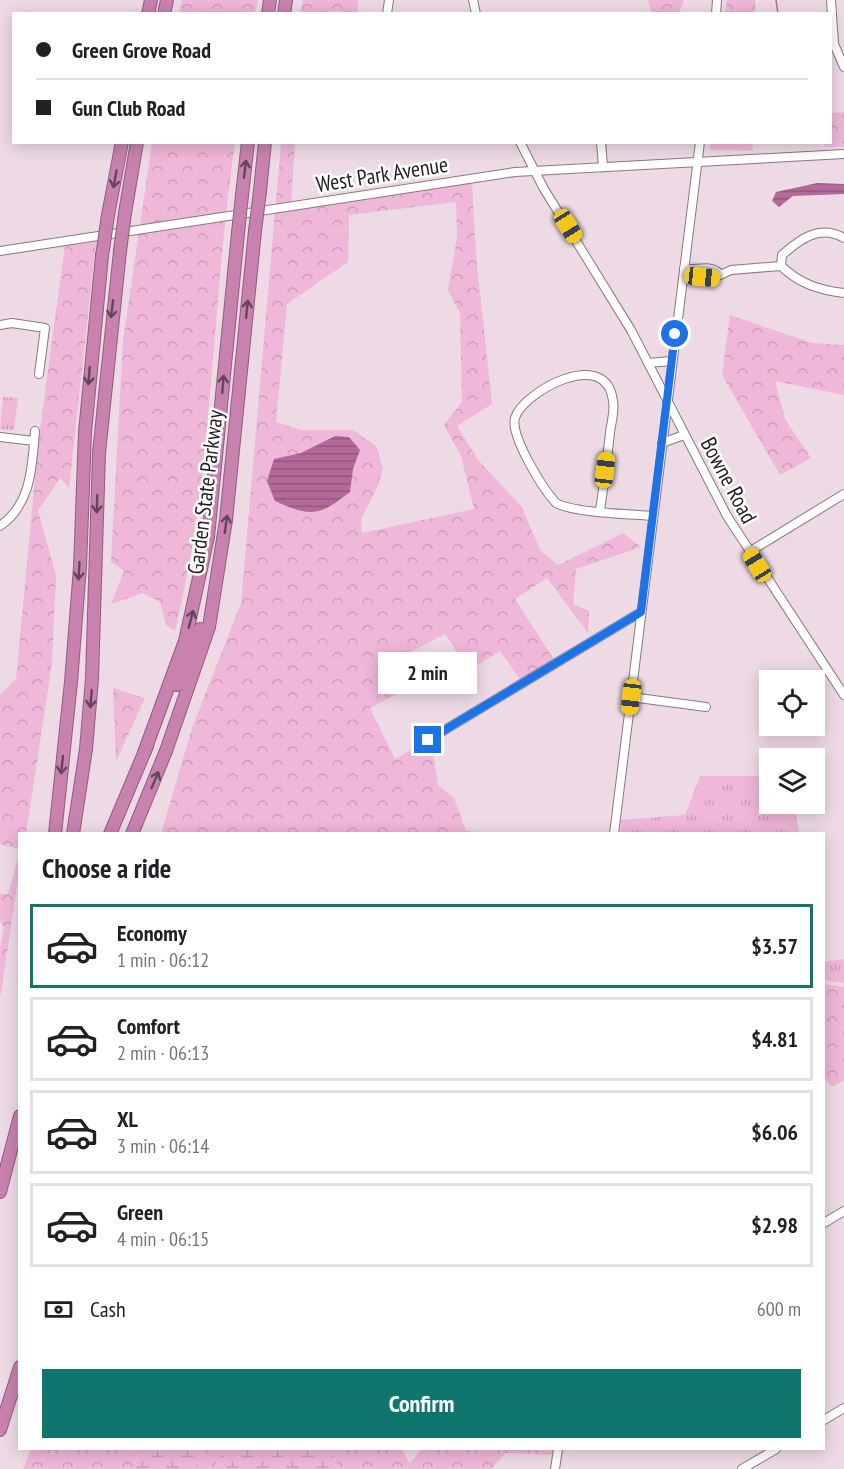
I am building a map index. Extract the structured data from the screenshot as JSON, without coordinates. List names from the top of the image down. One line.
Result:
{"streets":{"highway":["Garden State Parkway"],"street":["West Park Avenue","Bowne Road"]},"crossings":[["West Park Avenue","Bowne Road"]],"page":{"banner":["Green Grove Road","Gun Club Road"],"bubble":"2 min","heading":"Choose a ride","list":[{"name":"Economy","note":"1 min · 06:12","value":"$3.57"},{"name":"Comfort","note":"2 min · 06:13","value":"$4.81"},{"name":"XL","note":"3 min · 06:14","value":"$6.06"},{"name":"Green","note":"4 min · 06:15","value":"$2.98"}],"pay":["Cash","600 m"],"buttons":"Confirm"}}
